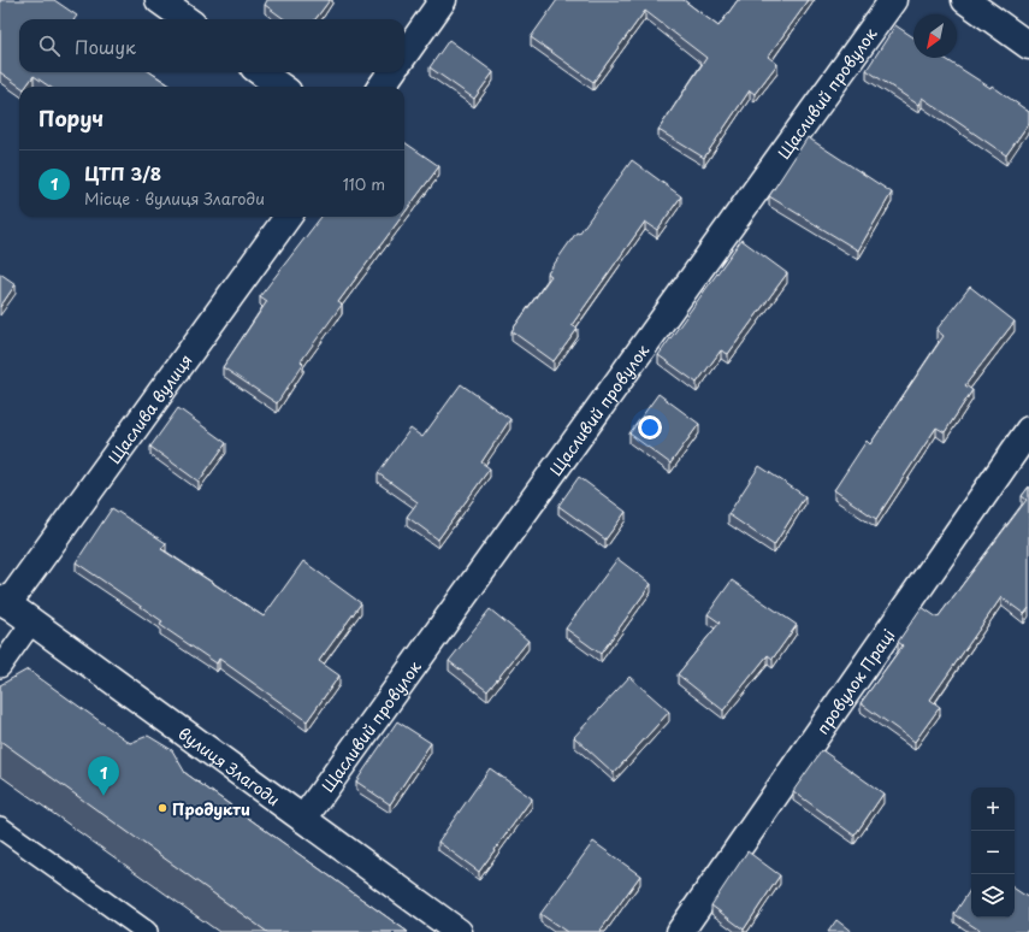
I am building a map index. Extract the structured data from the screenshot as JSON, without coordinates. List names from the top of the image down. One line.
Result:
{"streets":{"street":["Щасливий провулок","Щаслива вулиця","провулок Праці","вулиця Злагоди"]},"crossings":[["Щасливий провулок","вулиця Злагоди"],["Щаслива вулиця","вулиця Злагоди"]],"places":["Продукти"],"north":"bottom left","page":{"search":"Пошук","heading":"Поруч","list":[{"mark":"1","name":"ЦТП 3/8","note":"Місце · вулиця Злагоди","value":"110 m"}],"pins":"1","map_buttons":["+","−"]}}
